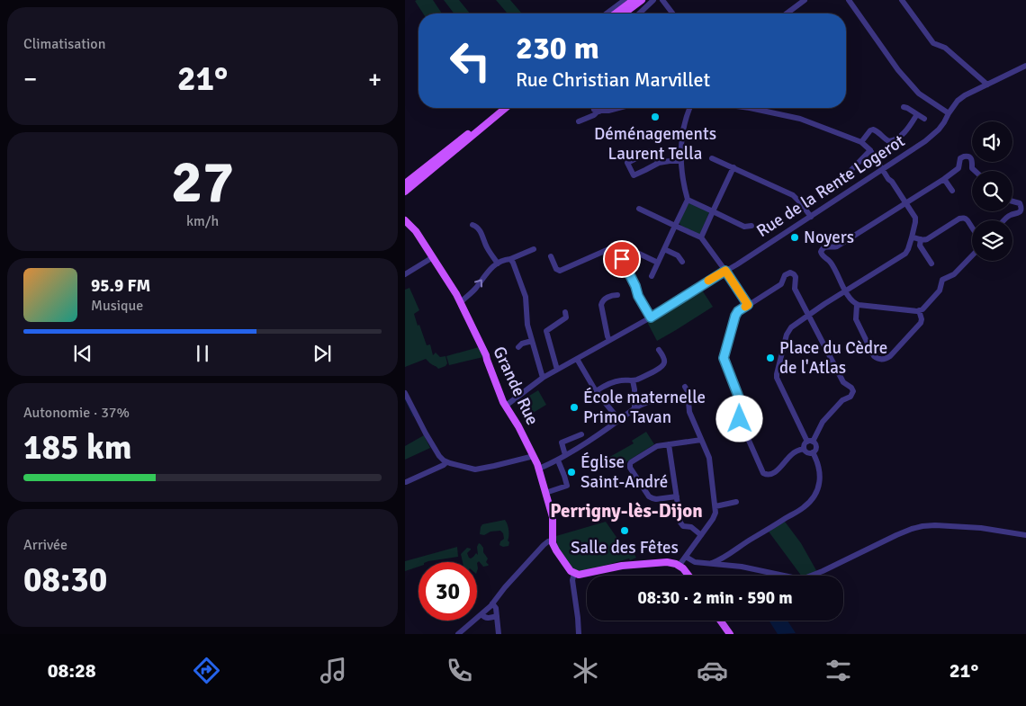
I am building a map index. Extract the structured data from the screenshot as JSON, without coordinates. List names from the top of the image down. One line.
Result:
{"streets":{"main road":["Grande Rue"],"street":["Rue de la Rente Logerot"]},"crossings":[["Rue de la Rente Logerot","Grande Rue"]],"districts":["Perrigny-lès-Dijon"],"places":["Déménagements Laurent Tella","Noyers","Place du Cèdre de l'Atlas","École maternelle Primo Tavan","Église Saint-André","Salle des Fêtes"],"page":{"tile":["Climatisation",["27","km/h"],["Autonomie · 37%","185 km"],["Arrivée","08:30"]],"turn":["230 m","Rue Christian Marvillet"],"heat":["−","21°","+"],"song":["95.9 FM","Musique"],"limit":"30","trip":"08:30 · 2 min · 590 m","tabs":["08:28","21°"]}}
